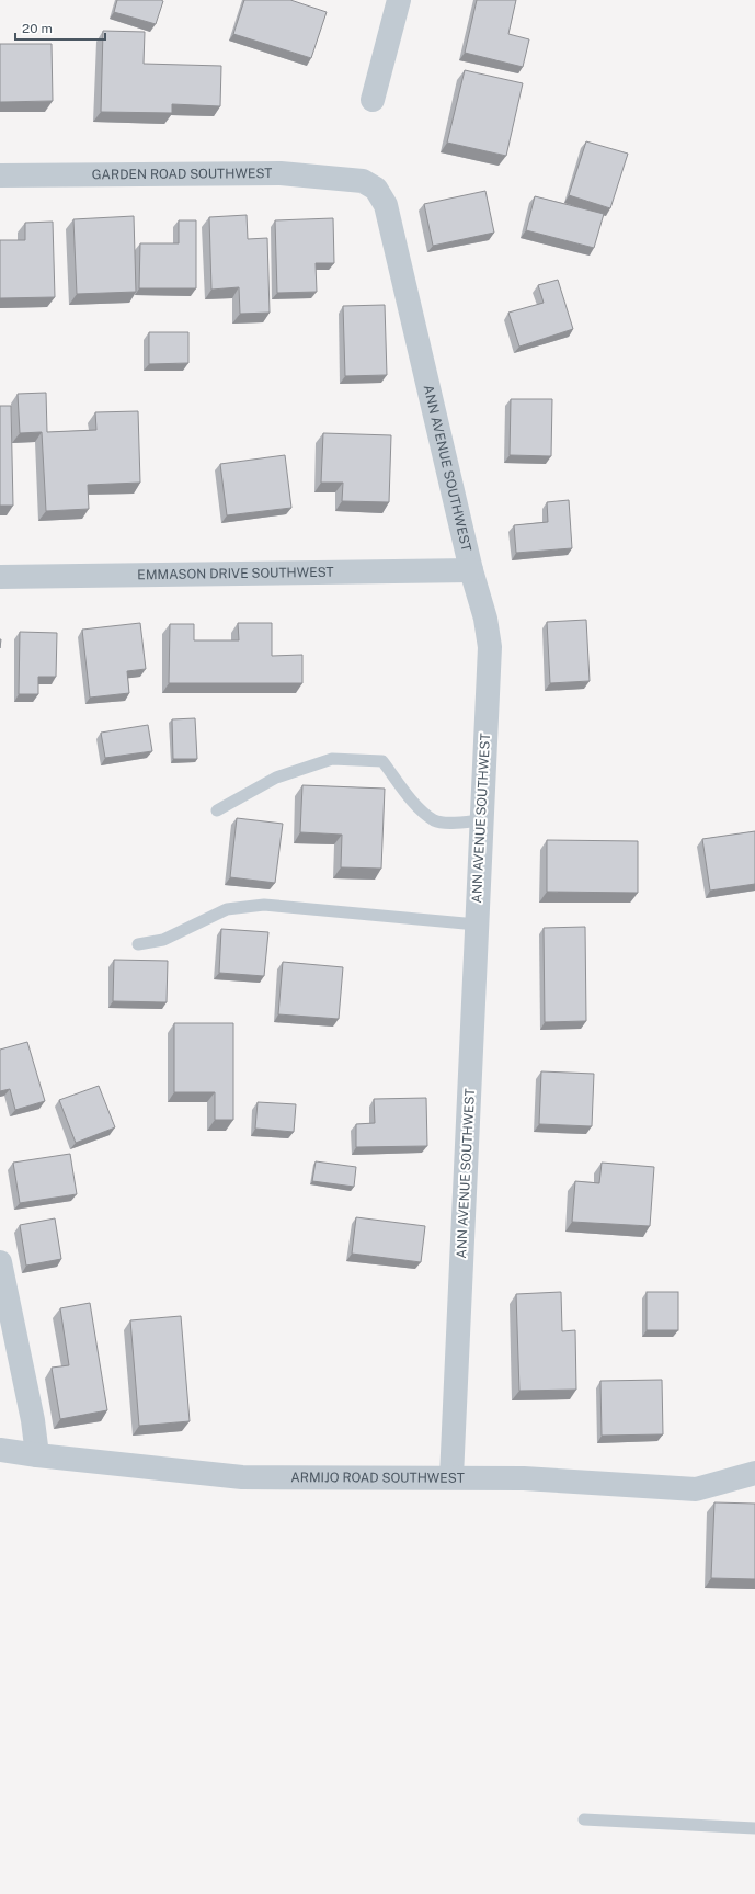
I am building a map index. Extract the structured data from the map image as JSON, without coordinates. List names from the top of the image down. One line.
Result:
{"streets":{"street":["GARDEN ROAD SOUTHWEST","ANN AVENUE SOUTHWEST","EMMASON DRIVE SOUTHWEST","ARMIJO ROAD SOUTHWEST"]},"crossings":[["GARDEN ROAD SOUTHWEST","ANN AVENUE SOUTHWEST"],["ANN AVENUE SOUTHWEST","EMMASON DRIVE SOUTHWEST"],["ANN AVENUE SOUTHWEST","ARMIJO ROAD SOUTHWEST"]],"scale_bar":"20 m"}
